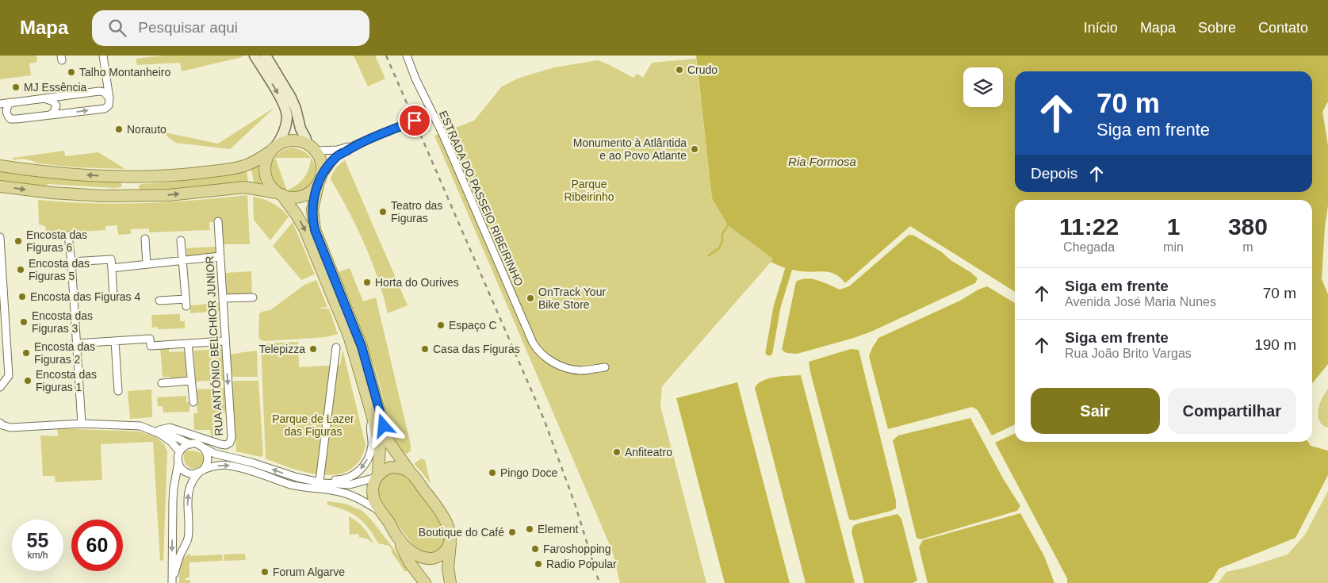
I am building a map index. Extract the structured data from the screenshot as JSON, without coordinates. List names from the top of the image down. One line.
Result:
{"streets":{"street":["ESTRADA DO PASSEIO RIBEIRINHO","RUA ANTÓNIO BELCHIOR JUNIOR"]},"water":["Ria Formosa"],"parks":["Parque Ribeirinho","Parque de Lazer das Figuras"],"places":["Crudo","Talho Montanheiro","MJ Essência","Norauto","Monumento à Atlântida e ao Povo Atlante","Teatro das Figuras","Encosta das Figuras 6","Encosta das Figuras 5","Horta do Ourives","Encosta das Figuras 4","OnTrack Your Bike Store","Encosta das Figuras 3","Espaço C","Telepizza","Casa das Figuras","Encosta das Figuras 2","Encosta das Figuras 1","Anfiteatro","Pingo Doce","Element","Boutique do Café","Faroshopping","Radio Popular","Forum Algarve"],"page":{"header":"Mapa","search":"Pesquisar aqui","nav":["Início","Mapa","Sobre","Contato"],"turn":["70 m","Siga em frente"],"then":"Depois","eta":["11:22","Chegada","1","min","380","m"],"list":[{"name":"Siga em frente","note":"Avenida José Maria Nunes","value":"70 m"},{"name":"Siga em frente","note":"Rua João Brito Vargas","value":"190 m"}],"buttons":["Sair","Compartilhar"],"speed":"55 km/h","limit":"60"}}
